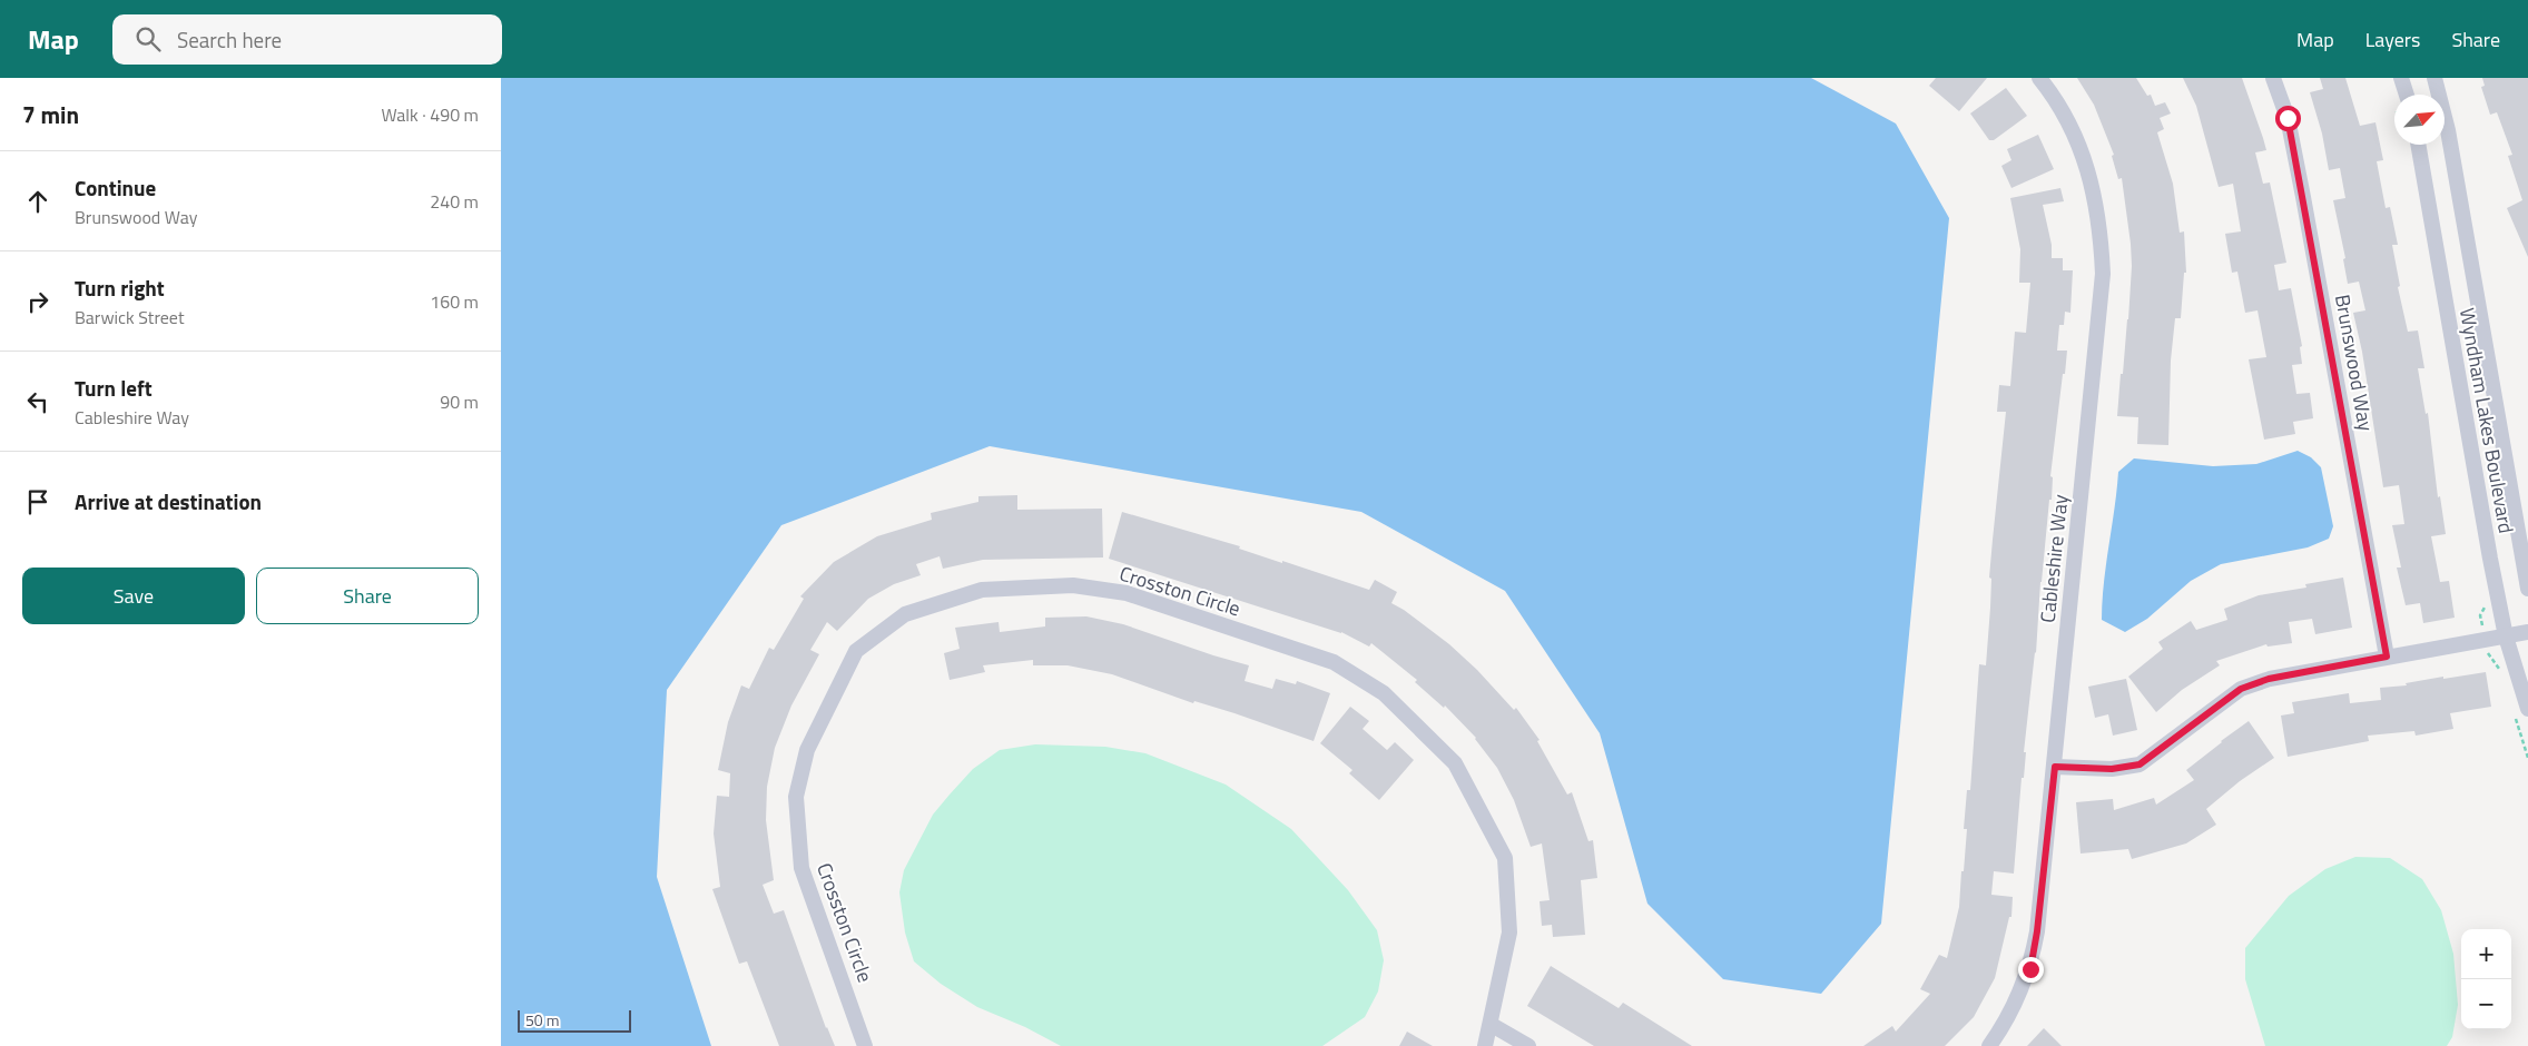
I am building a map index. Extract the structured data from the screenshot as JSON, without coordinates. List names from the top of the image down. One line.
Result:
{"streets":{"street":["Brunswood Way","Wyndham Lakes Boulevard","Cableshire Way","Crosston Circle"]},"scale_bar":"50 m","north":"top right","page":{"header":"Map","search":"Search here","nav":["Map","Layers","Share"],"heading":["7 min","Walk · 490 m"],"list":[["Continue","Brunswood Way","240 m"],["Turn right","Barwick Street","160 m"],["Turn left","Cableshire Way","90 m"],"Arrive at destination"],"buttons":["Save","Share"],"map_buttons":["+","−"],"scale":"50 m"}}
